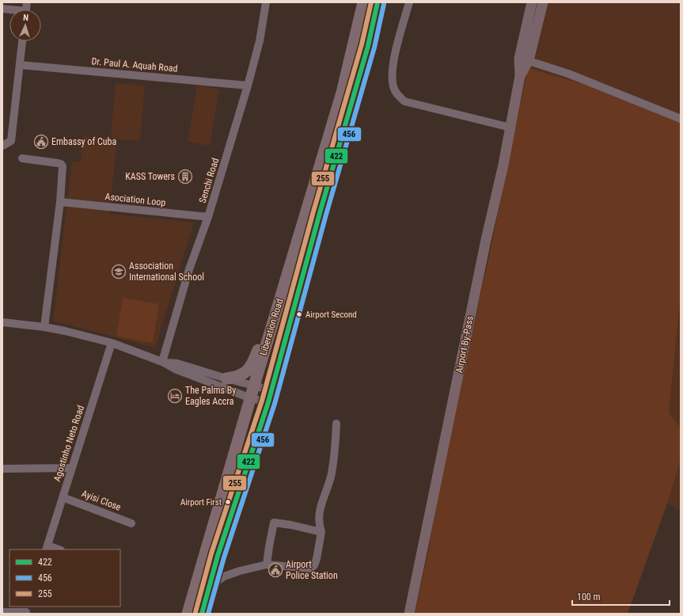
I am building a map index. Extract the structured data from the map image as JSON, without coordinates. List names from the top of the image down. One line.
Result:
{"streets":{"highway":["Liberation Road"],"main road":["Airport By-Pass"],"street":["Dr. Paul A. Aquah Road","Senchi Road","Asociation Loop","Agostinho Neto Road","Ayisi Close"]},"crossings":[["Dr. Paul A. Aquah Road","Senchi Road"],["Senchi Road","Asociation Loop"],["Agostinho Neto Road","Ayisi Close"]],"places":{"public building":["Embassy of Cuba","Airport Police Station"],"building":["KASS Towers"],"school or university":["Association International School"],"other":["Airport Second","Airport First"],"hotel":["The Palms By Eagles Accra"]},"lines":["transit line 422","transit line 255","transit line 456"],"legend":["422","456","255"],"scale_bar":"100 m","north":"top"}
